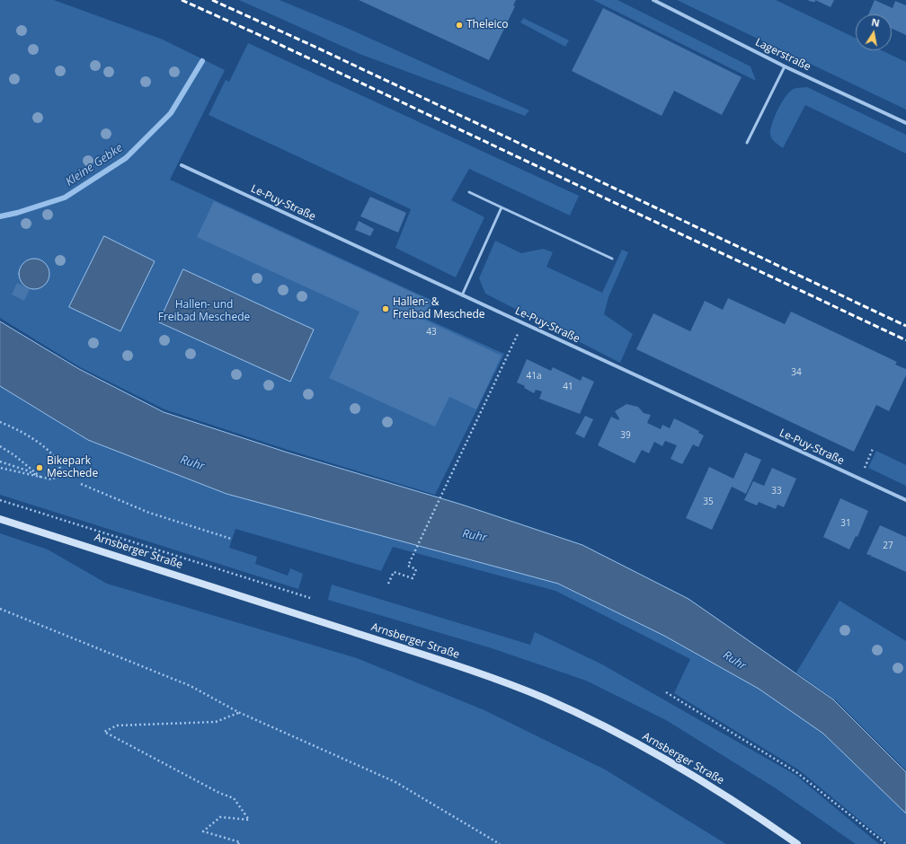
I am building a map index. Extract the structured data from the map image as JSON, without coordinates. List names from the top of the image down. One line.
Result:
{"streets":{"main road":["Arnsberger Straße"],"street":["Lagerstraße","Le-Puy-Straße"]},"water":["Kleine Gebke","Ruhr"],"parks":["Hallen- und Freibad Meschede"],"places":["Theleico","Hallen- & Freibad Meschede","Bikepark Meschede"],"house_numbers":["43","34","41a","41","39","33","35","31","27"],"north":"top"}
